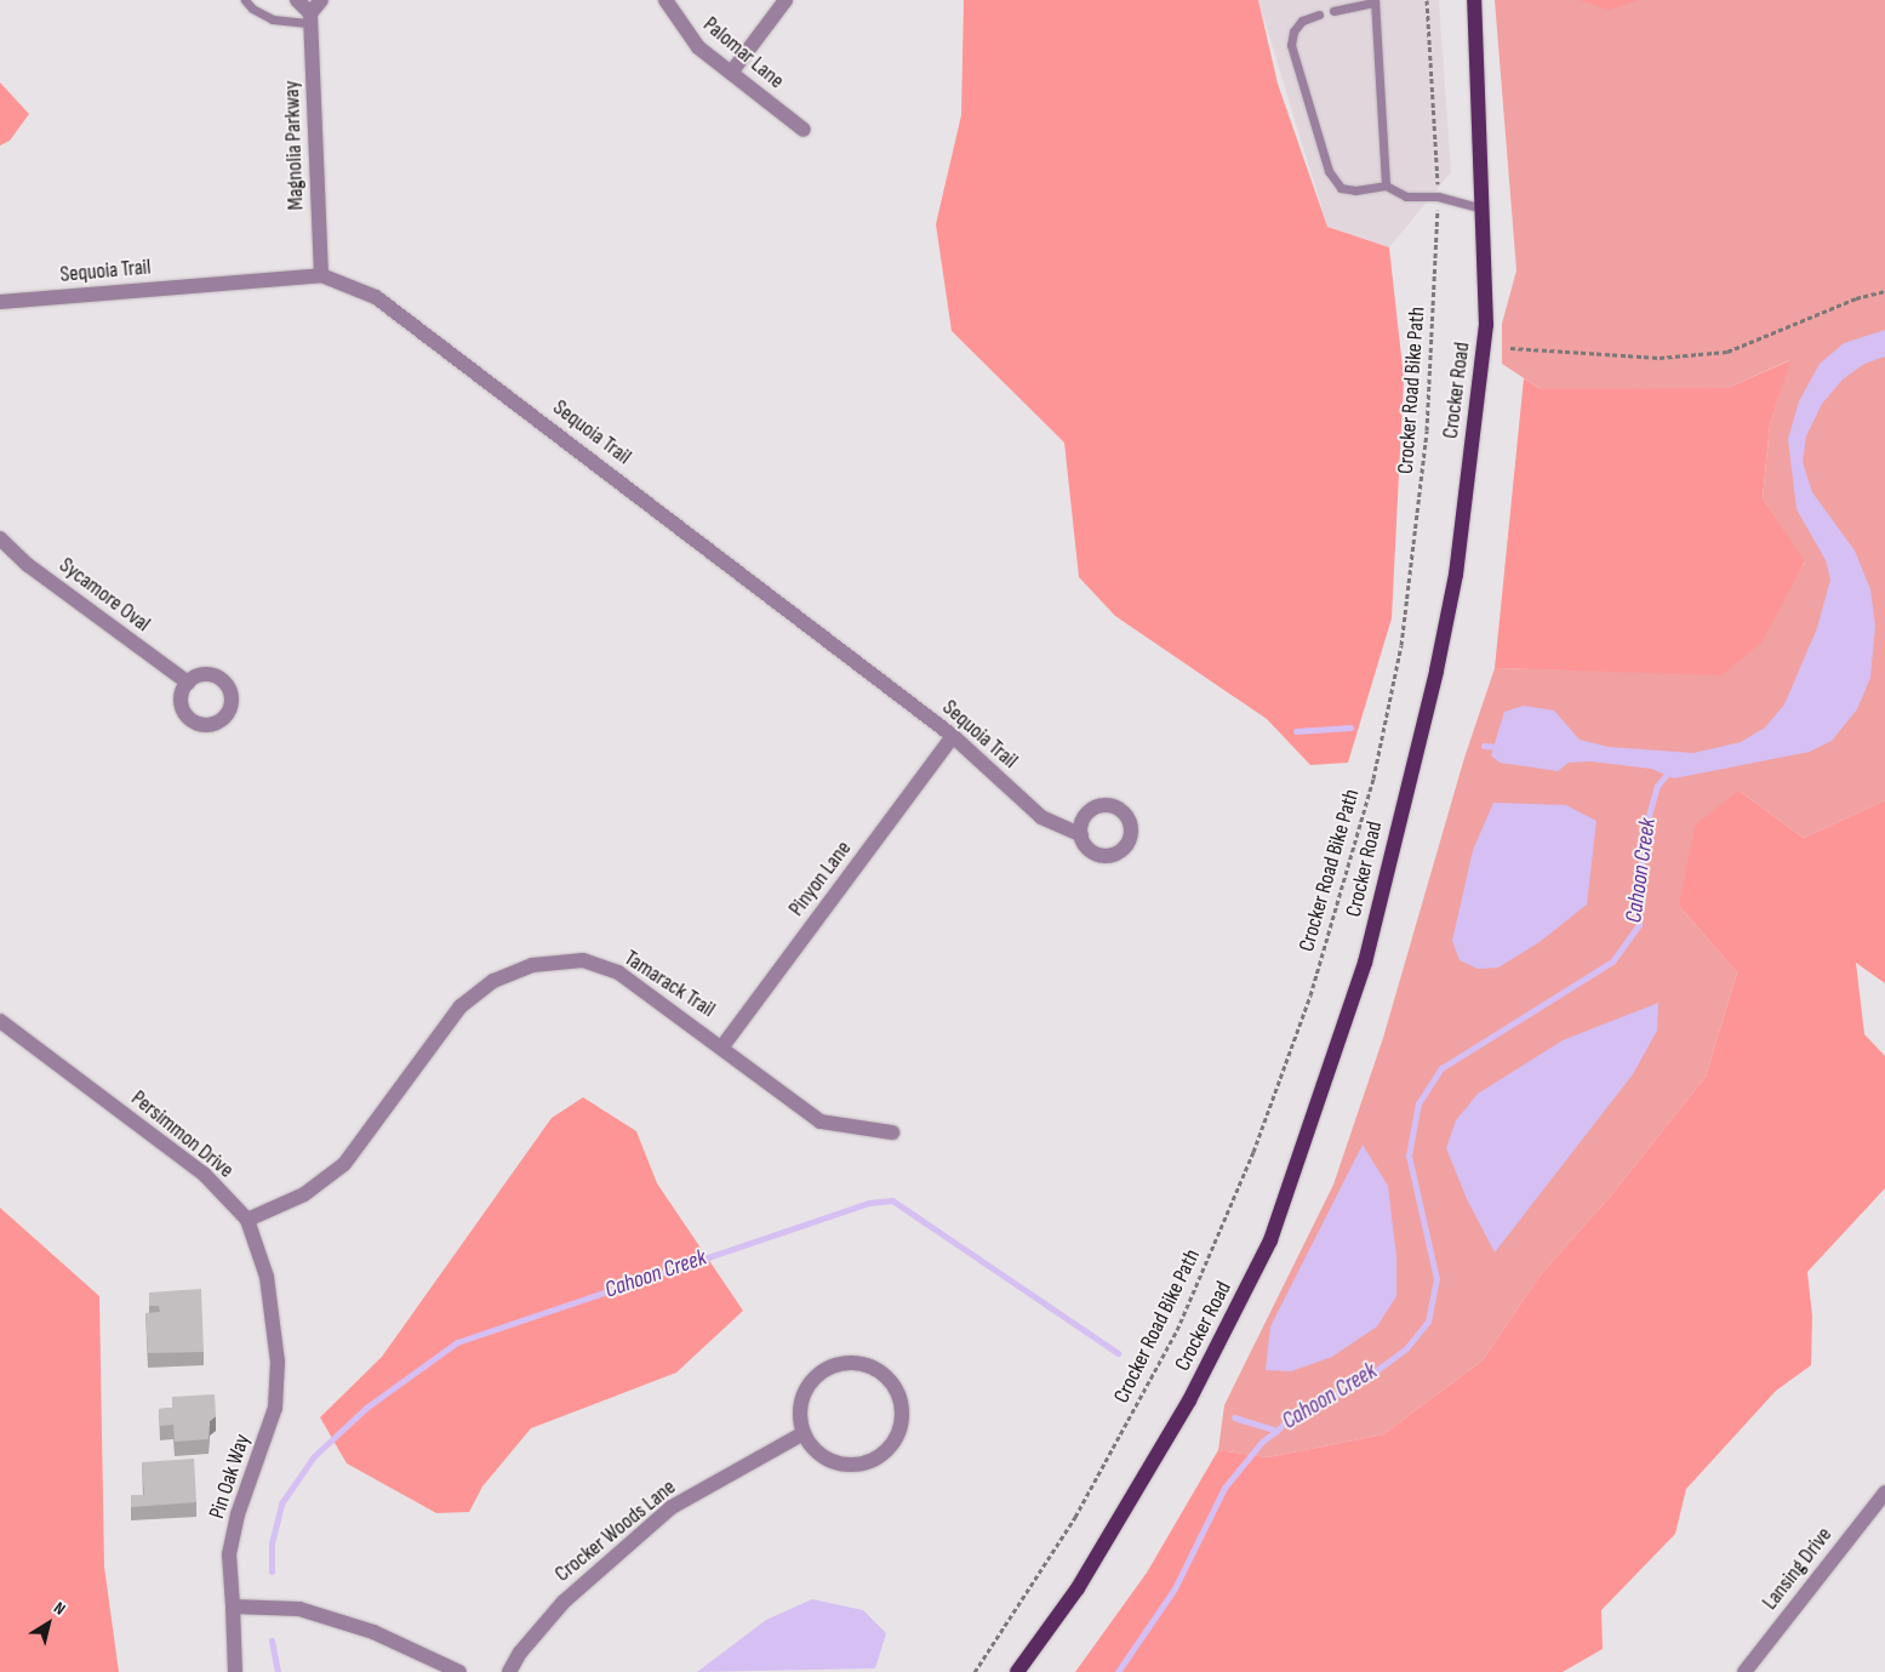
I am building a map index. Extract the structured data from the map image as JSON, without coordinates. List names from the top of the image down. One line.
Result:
{"streets":{"main road":["Crocker Road"],"street":["Palomar Lane","Magnolia Parkway","Sequoia Trail","Sycamore Oval","Pinyon Lane","Tamarack Trail","Persimmon Drive","Pin Oak Way","Crocker Woods Lane","Lansing Drive"],"path":["Crocker Road Bike Path"]},"crossings":[["Magnolia Parkway","Sequoia Trail"],["Sequoia Trail","Pinyon Lane"],["Pinyon Lane","Tamarack Trail"],["Tamarack Trail","Persimmon Drive"],["Persimmon Drive","Pin Oak Way"]],"water":["Cahoon Creek"],"north":"top right"}
